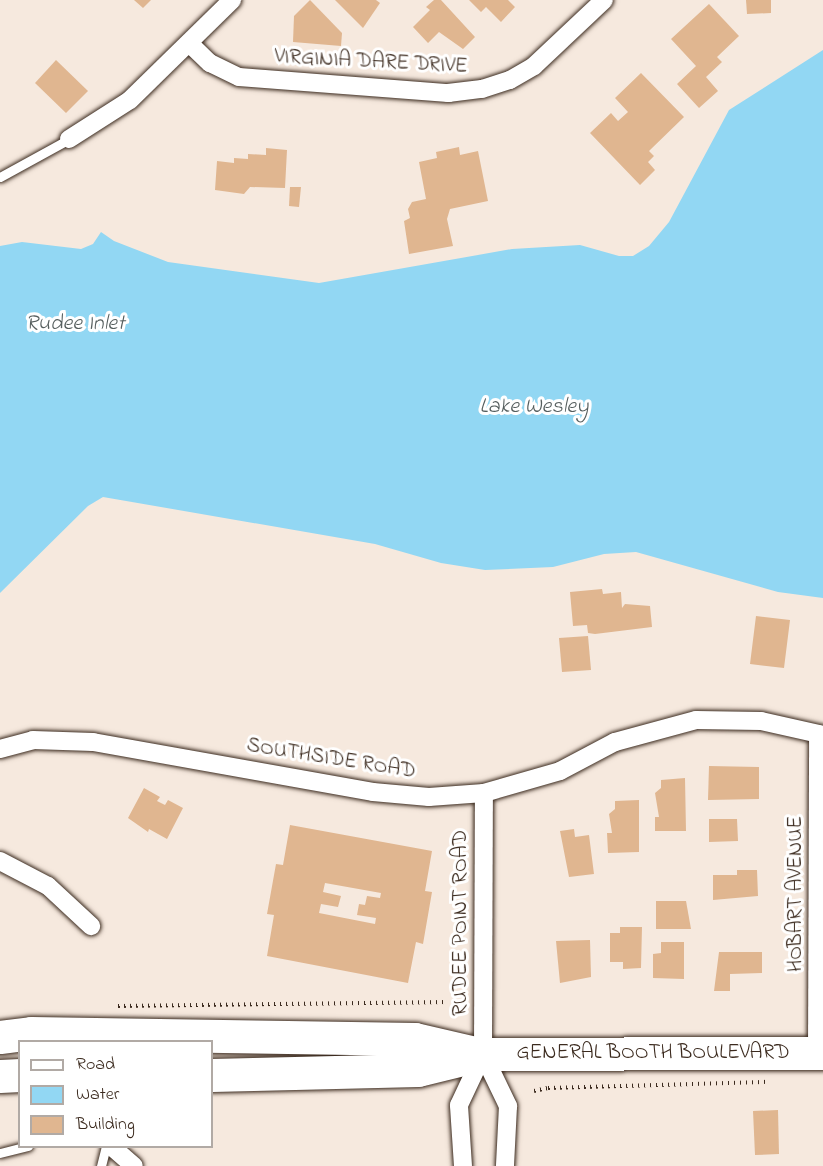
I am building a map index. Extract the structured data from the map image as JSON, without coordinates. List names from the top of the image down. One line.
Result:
{"streets":{"highway":["GENERAL BOOTH BOULEVARD"],"street":["VIRGINIA DARE DRIVE","SOUTHSIDE ROAD","HOBART AVENUE","RUDEE POINT ROAD"]},"crossings":[["SOUTHSIDE ROAD","HOBART AVENUE"],["SOUTHSIDE ROAD","RUDEE POINT ROAD"],["HOBART AVENUE","GENERAL BOOTH BOULEVARD"],["RUDEE POINT ROAD","GENERAL BOOTH BOULEVARD"]],"water":["Rudee Inlet","Lake Wesley"],"legend":["Road","Water","Building"]}
